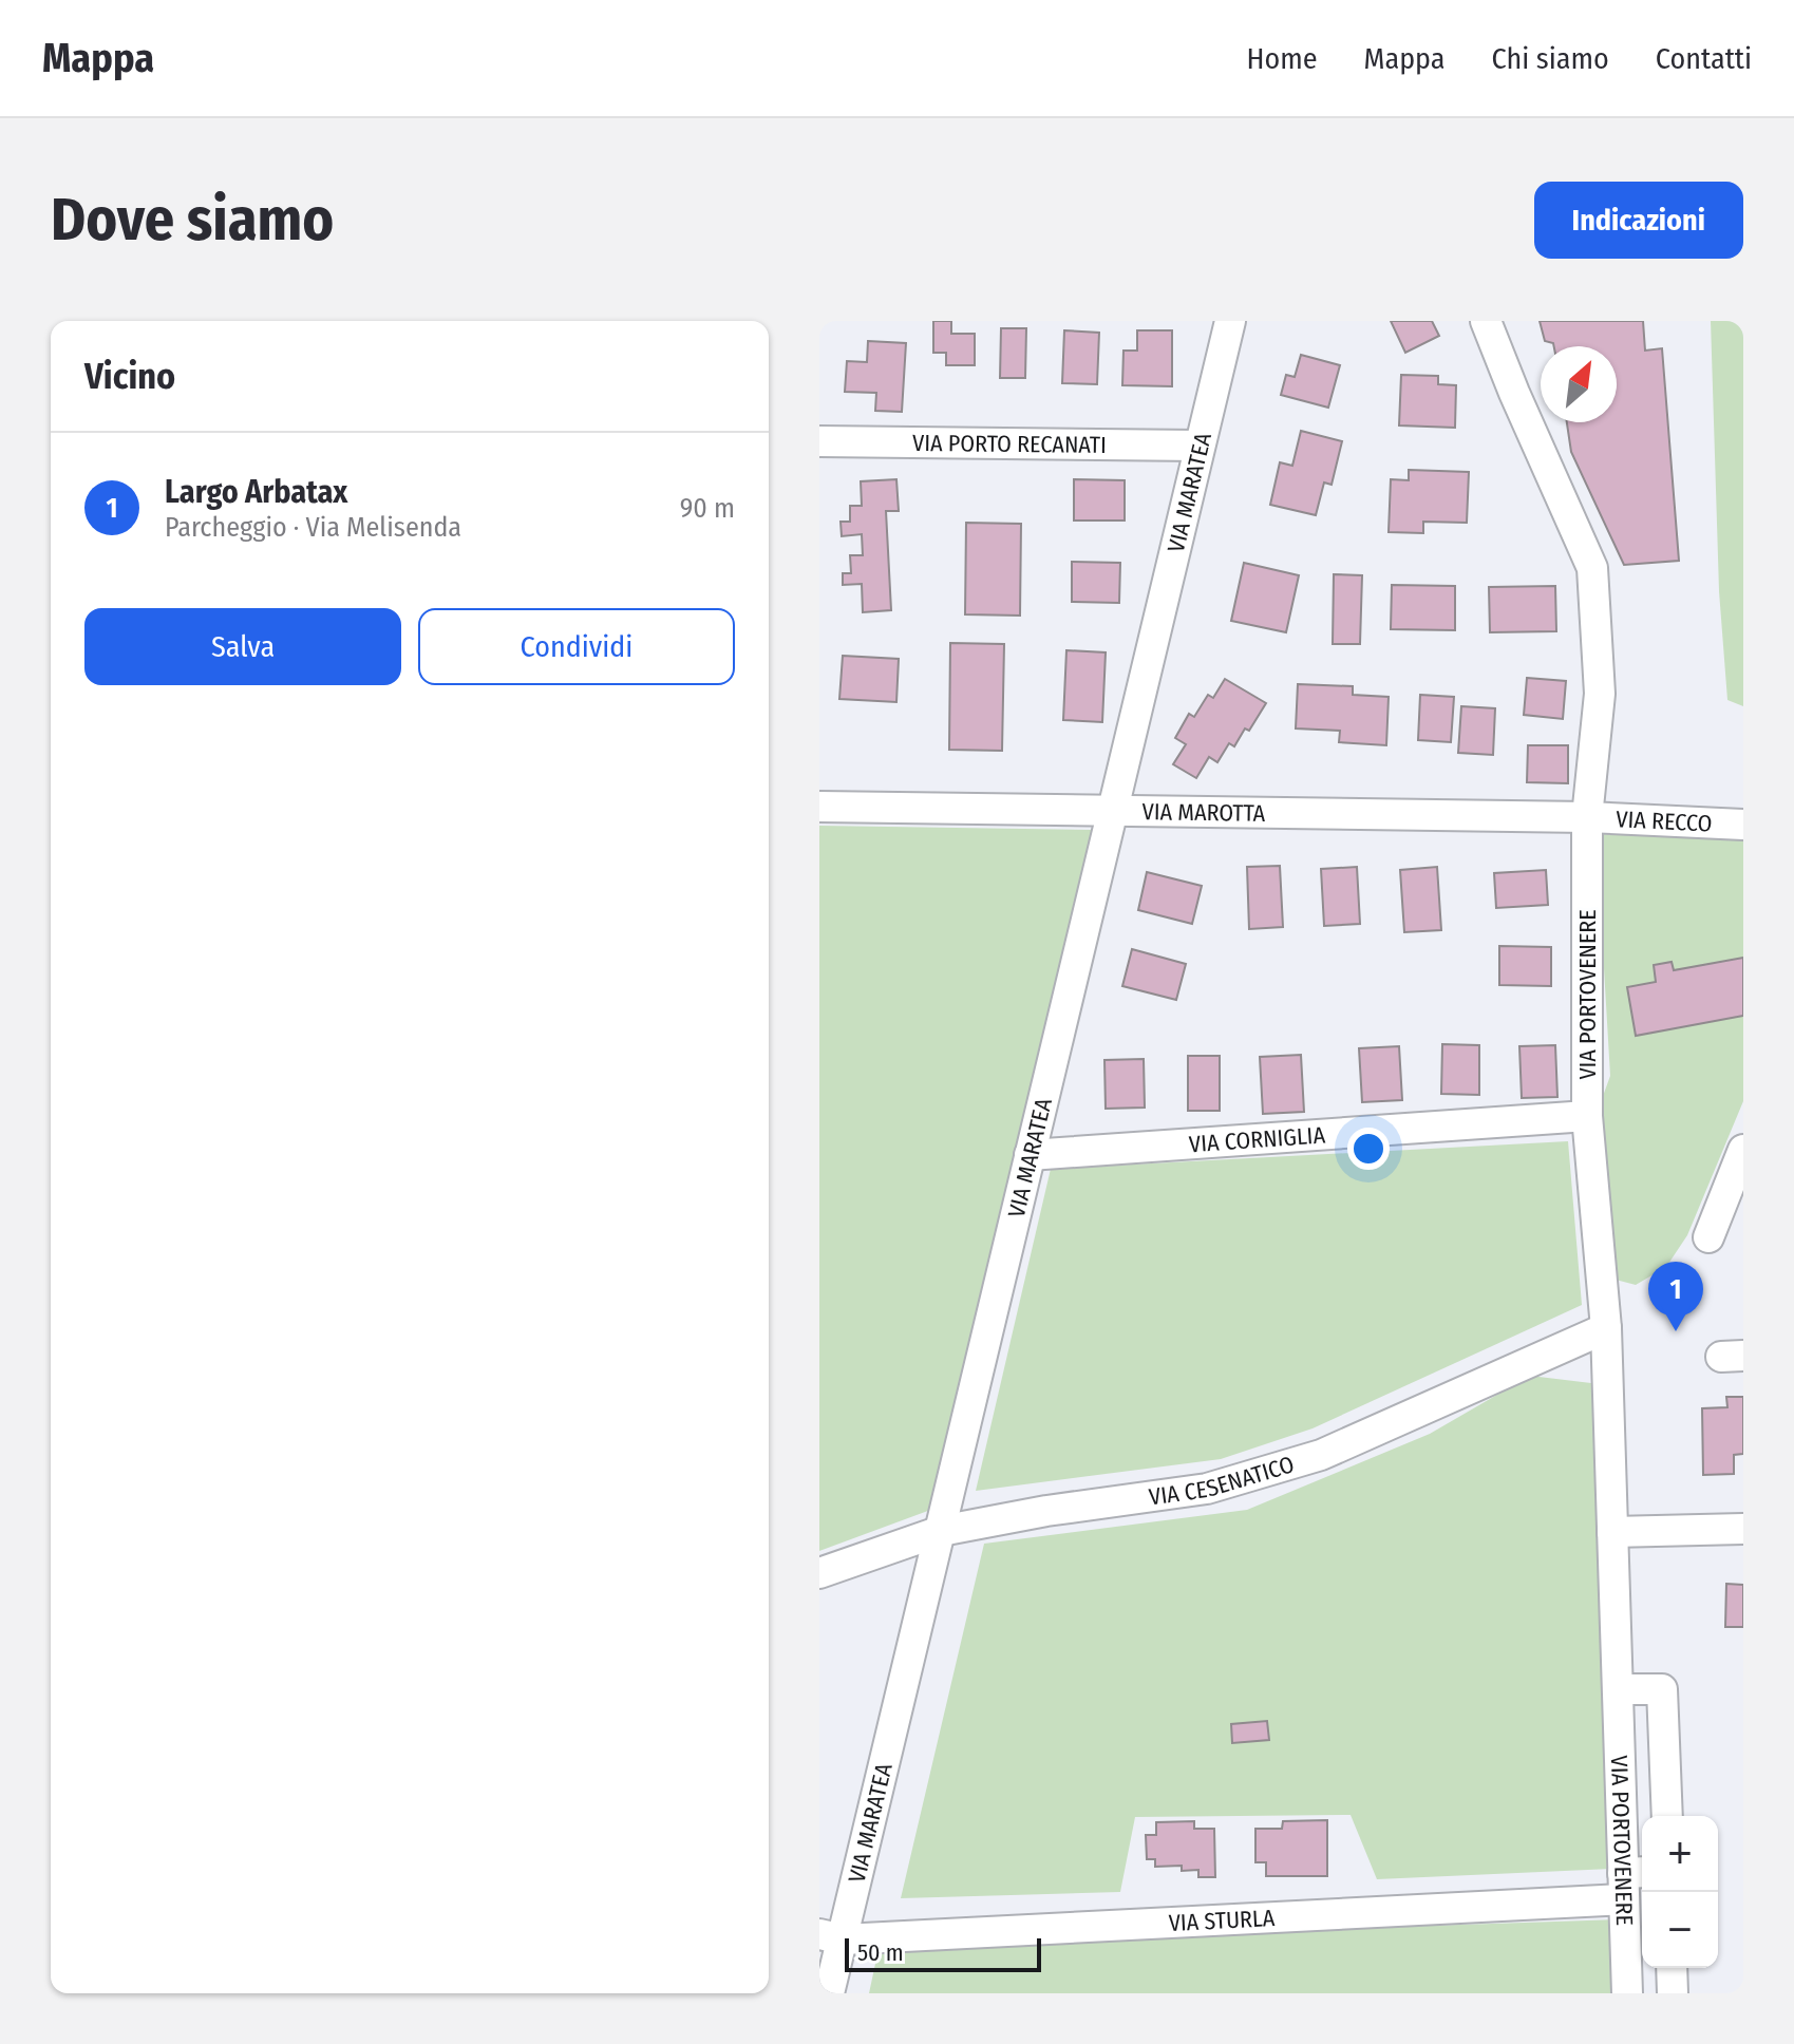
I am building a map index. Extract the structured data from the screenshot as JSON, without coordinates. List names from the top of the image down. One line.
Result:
{"streets":{"street":["VIA PORTO RECANATI","VIA MARATEA","VIA MAROTTA","VIA RECCO","VIA PORTOVENERE","VIA CORNIGLIA","VIA CESENATICO","VIA STURLA"]},"crossings":[["VIA PORTO RECANATI","VIA MARATEA"],["VIA MARATEA","VIA MAROTTA"],["VIA MARATEA","VIA CORNIGLIA"],["VIA MARATEA","VIA CESENATICO"],["VIA MARATEA","VIA STURLA"],["VIA MAROTTA","VIA RECCO"],["VIA MAROTTA","VIA PORTOVENERE"],["VIA RECCO","VIA PORTOVENERE"],["VIA PORTOVENERE","VIA CORNIGLIA"],["VIA PORTOVENERE","VIA CESENATICO"],["VIA PORTOVENERE","VIA STURLA"]],"scale_bar":"50 m","north":"top right","page":{"header":"Mappa","nav":["Home","Mappa","Chi siamo","Contatti"],"buttons":["Indicazioni",["Salva","Condividi"]],"title":"Dove siamo","heading":"Vicino","list":[{"mark":"1","name":"Largo Arbatax","note":"Parcheggio · Via Melisenda","value":"90 m"}],"pins":"1","map_buttons":["+","−"],"scale":"50 m"}}
